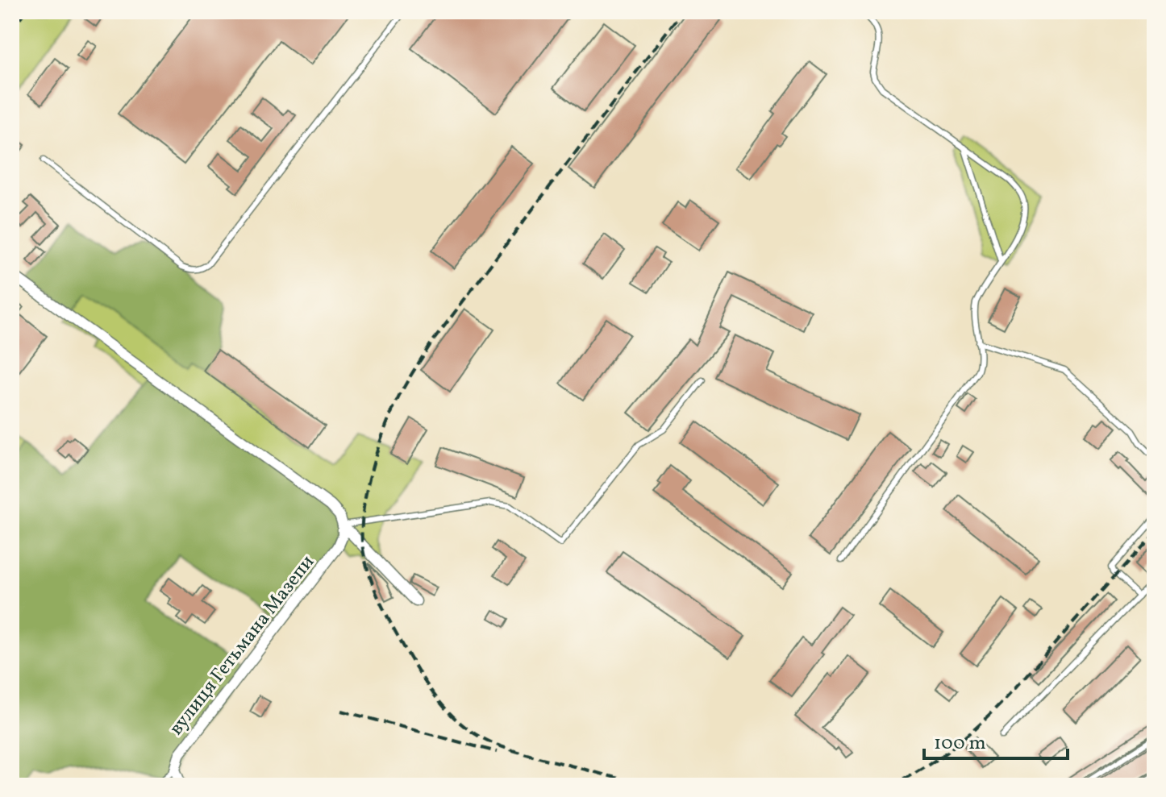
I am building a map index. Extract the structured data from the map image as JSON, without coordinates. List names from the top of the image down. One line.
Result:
{"streets":{"street":["вулиця Гетьмана Мазепи"]},"scale_bar":"100 m"}
